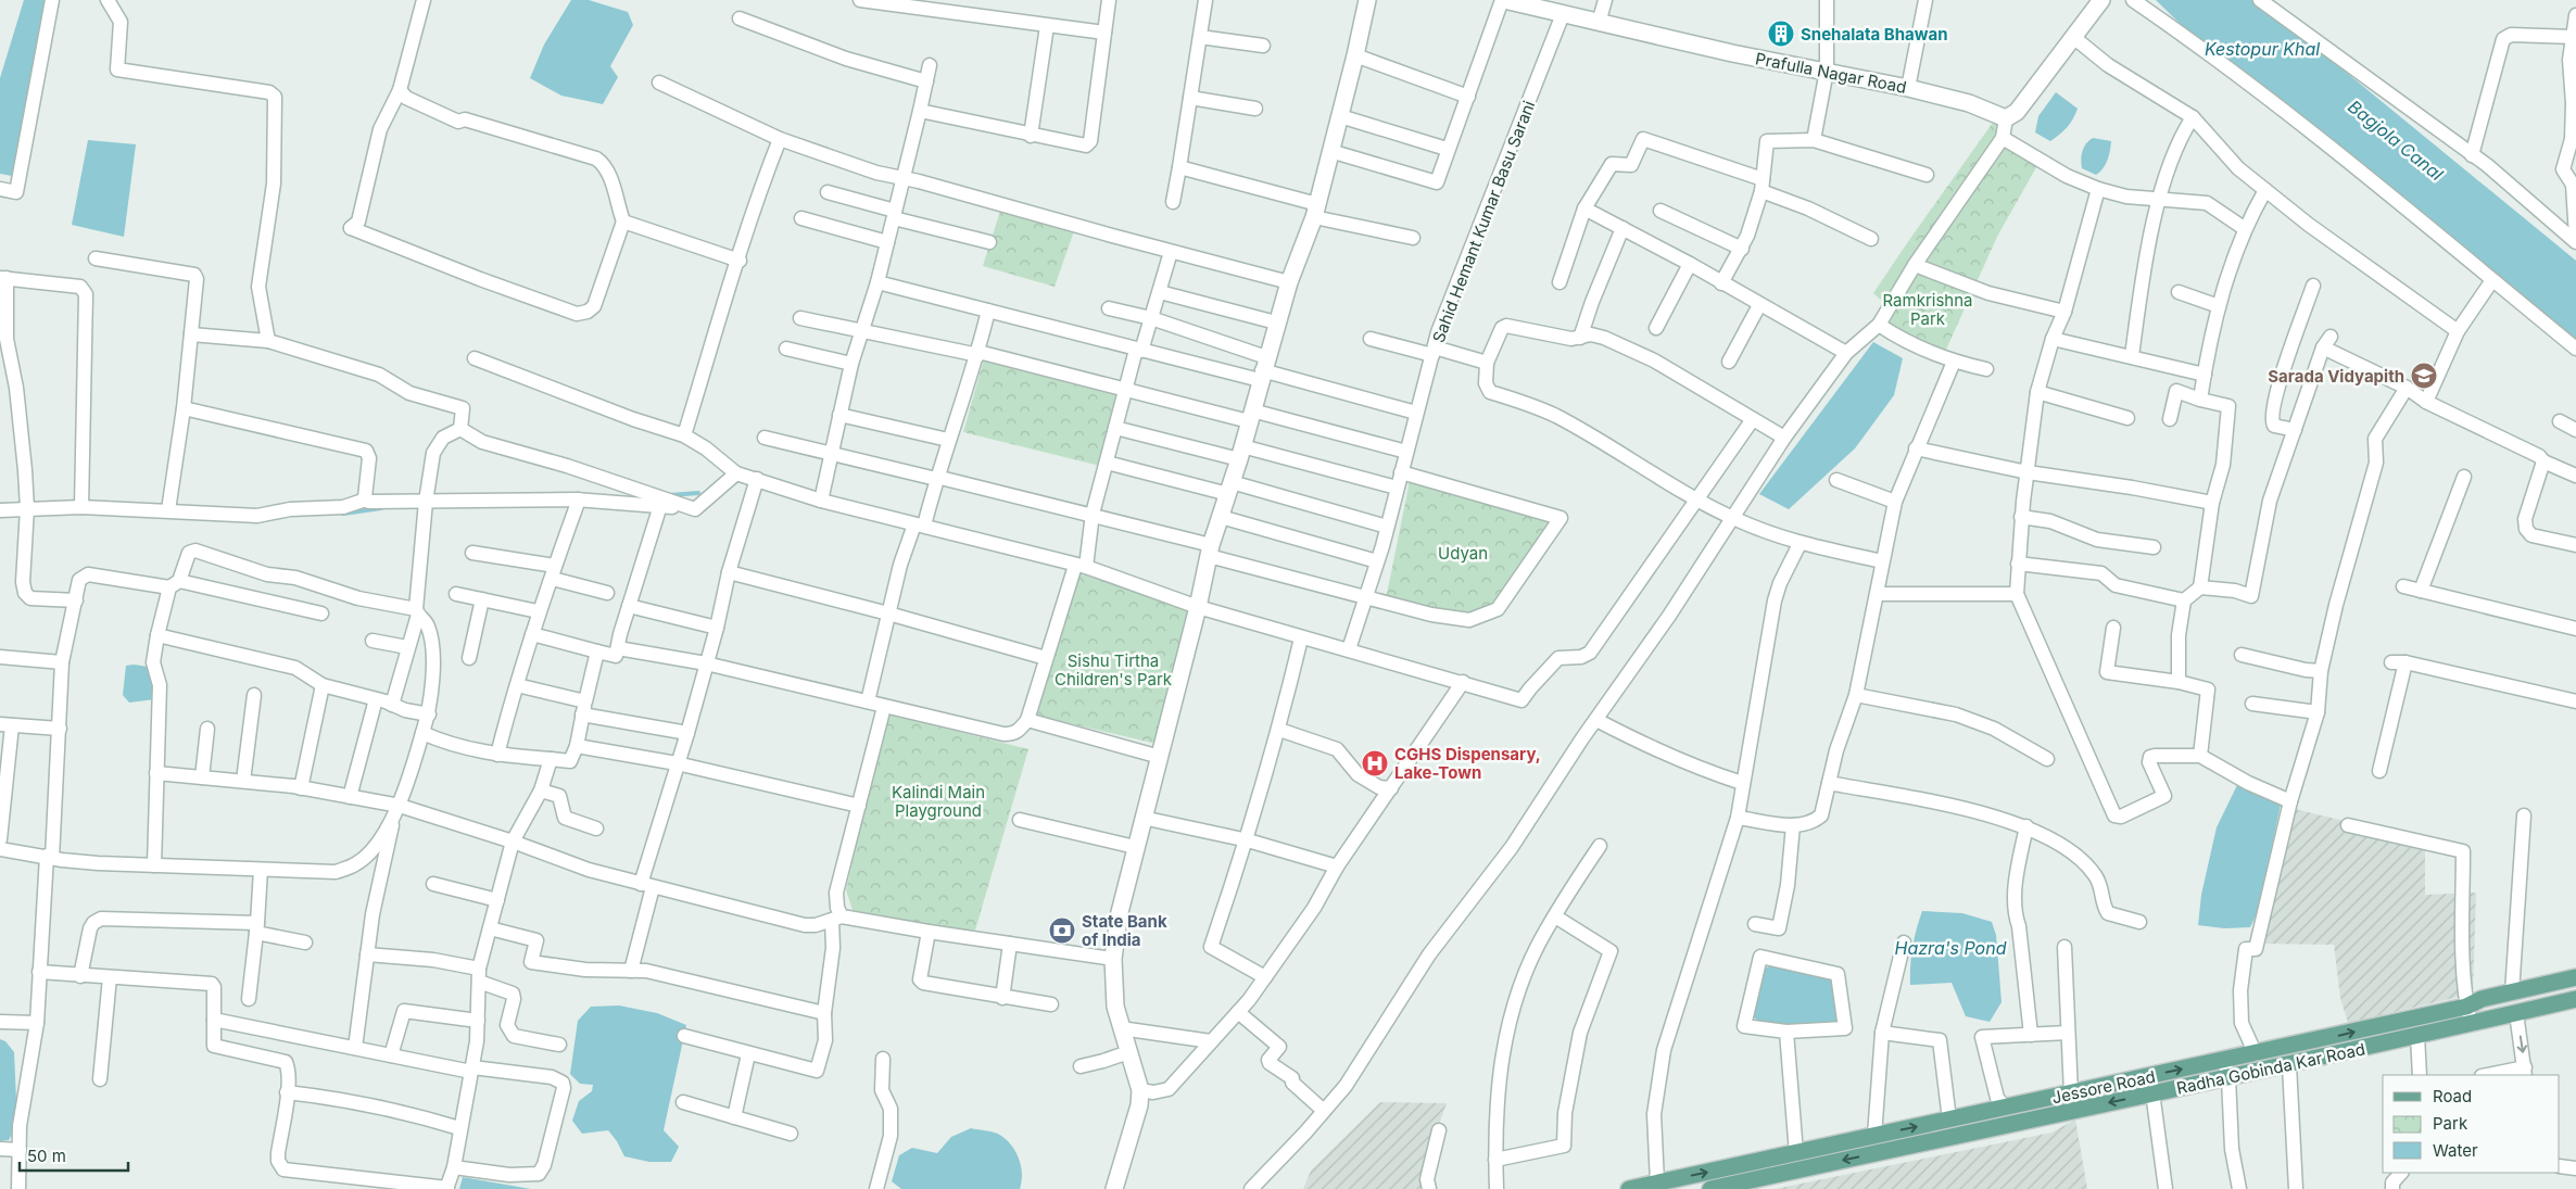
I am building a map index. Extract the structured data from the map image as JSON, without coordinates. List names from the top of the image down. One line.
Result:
{"streets":{"main road":["Radha Gobinda Kar Road","Jessore Road"],"street":["Prafulla Nagar Road","Sahid Hemant Kumar Basu Sarani"]},"crossings":[["Prafulla Nagar Road","Sahid Hemant Kumar Basu Sarani"]],"one_way":["Radha Gobinda Kar Road","Jessore Road"],"water":["Kestopur Khal","Bagjola Canal","Hazra's Pond"],"parks":["Ramkrishna Park","Udyan","Sishu Tirtha Children's Park","Kalindi Main Playground"],"places":{"building":["Snehalata Bhawan"],"school or university":["Sarada Vidyapith"],"hospital":["CGHS Dispensary, Lake-Town"],"bank":["State Bank of India"]},"legend":["Road","Park","Water"],"scale_bar":"50 m"}
